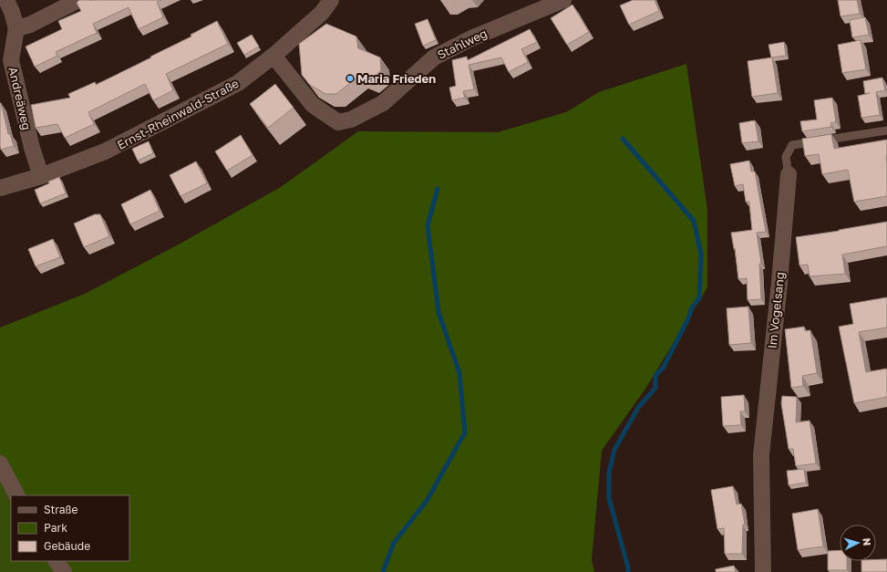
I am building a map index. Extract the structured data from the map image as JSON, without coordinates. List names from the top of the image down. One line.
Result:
{"streets":{"street":["Stahlweg","Andreäweg","Ernst-Rheinwald-Straße","Im Vogelsang"]},"crossings":[["Stahlweg","Ernst-Rheinwald-Straße"],["Andreäweg","Ernst-Rheinwald-Straße"]],"places":["Maria Frieden"],"legend":["Straße","Park","Gebäude"],"north":"right"}
